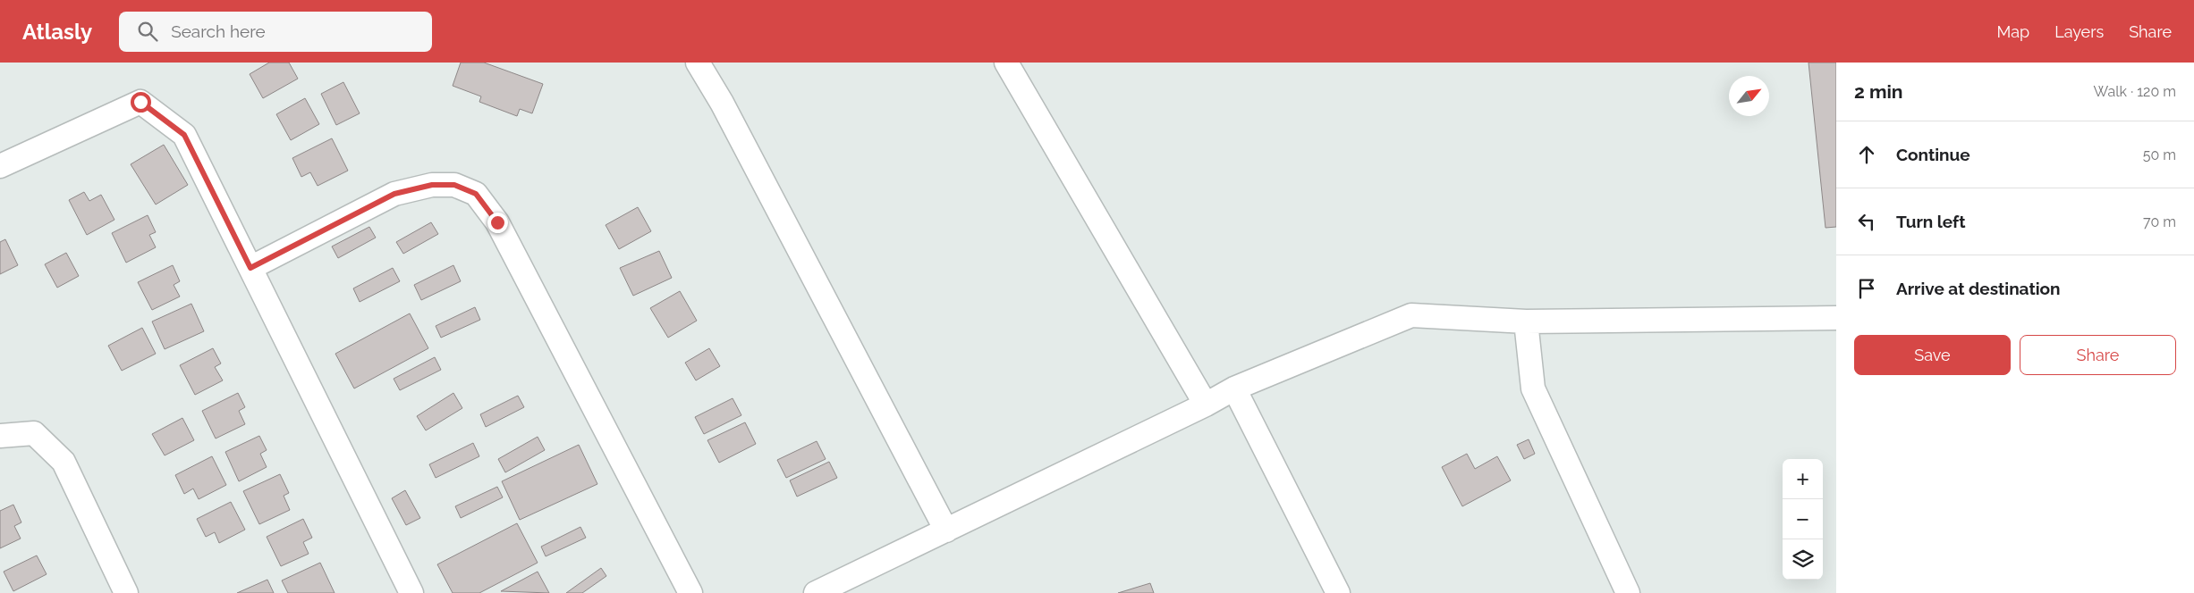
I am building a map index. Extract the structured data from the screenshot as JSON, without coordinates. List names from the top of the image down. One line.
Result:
{"north":"top right","page":{"header":"Atlasly","search":"Search here","nav":["Map","Layers","Share"],"heading":["2 min","Walk · 120 m"],"list":[["Continue","50 m"],["Turn left","70 m"],"Arrive at destination"],"buttons":["Save","Share"],"map_buttons":["+","−"]}}
